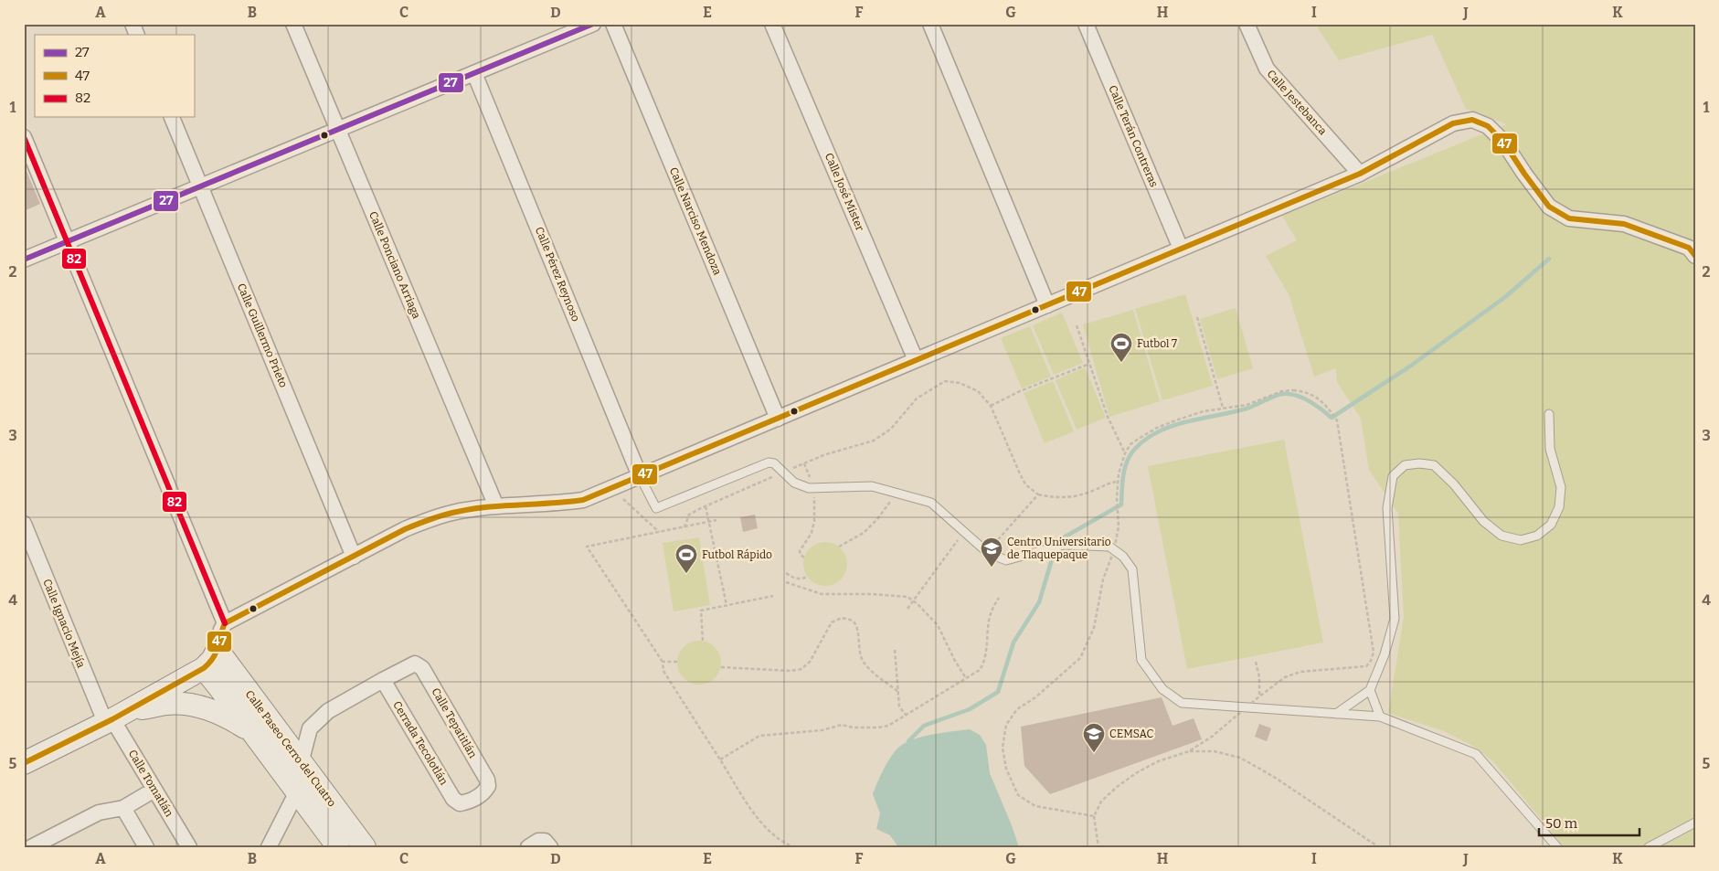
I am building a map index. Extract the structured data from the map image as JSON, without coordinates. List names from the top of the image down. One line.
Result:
{"streets":{"street":["Calle Jestebanca","Calle Terán Contreras","Calle José Mister","Calle Narciso Mendoza","Calle Ponciano Arriaga","Calle Pérez Reynoso","Calle Guillermo Prieto","Calle Ignacio Mejía","Calle Tepatitlán","Cerrada Tecolotlán","Calle Paseo Cerro del Cuatro","Calle Tomatlán"]},"crossings":[["Calle Ignacio Mejía","Calle Tomatlán"],["Calle Tepatitlán","Cerrada Tecolotlán"]],"places":{"sports":["Futbol 7","Futbol Rápido"],"school or university":["Centro Universitario de Tlaquepaque","CEMSAC"]},"lines":["transit line 27","transit line 47","transit line 82"],"legend":["27","47","82"],"scale_bar":"50 m","grid":{"columns":["A","B","C","D","E","F","G","H","I","J","K"],"rows":["1","2","3","4","5"]}}
